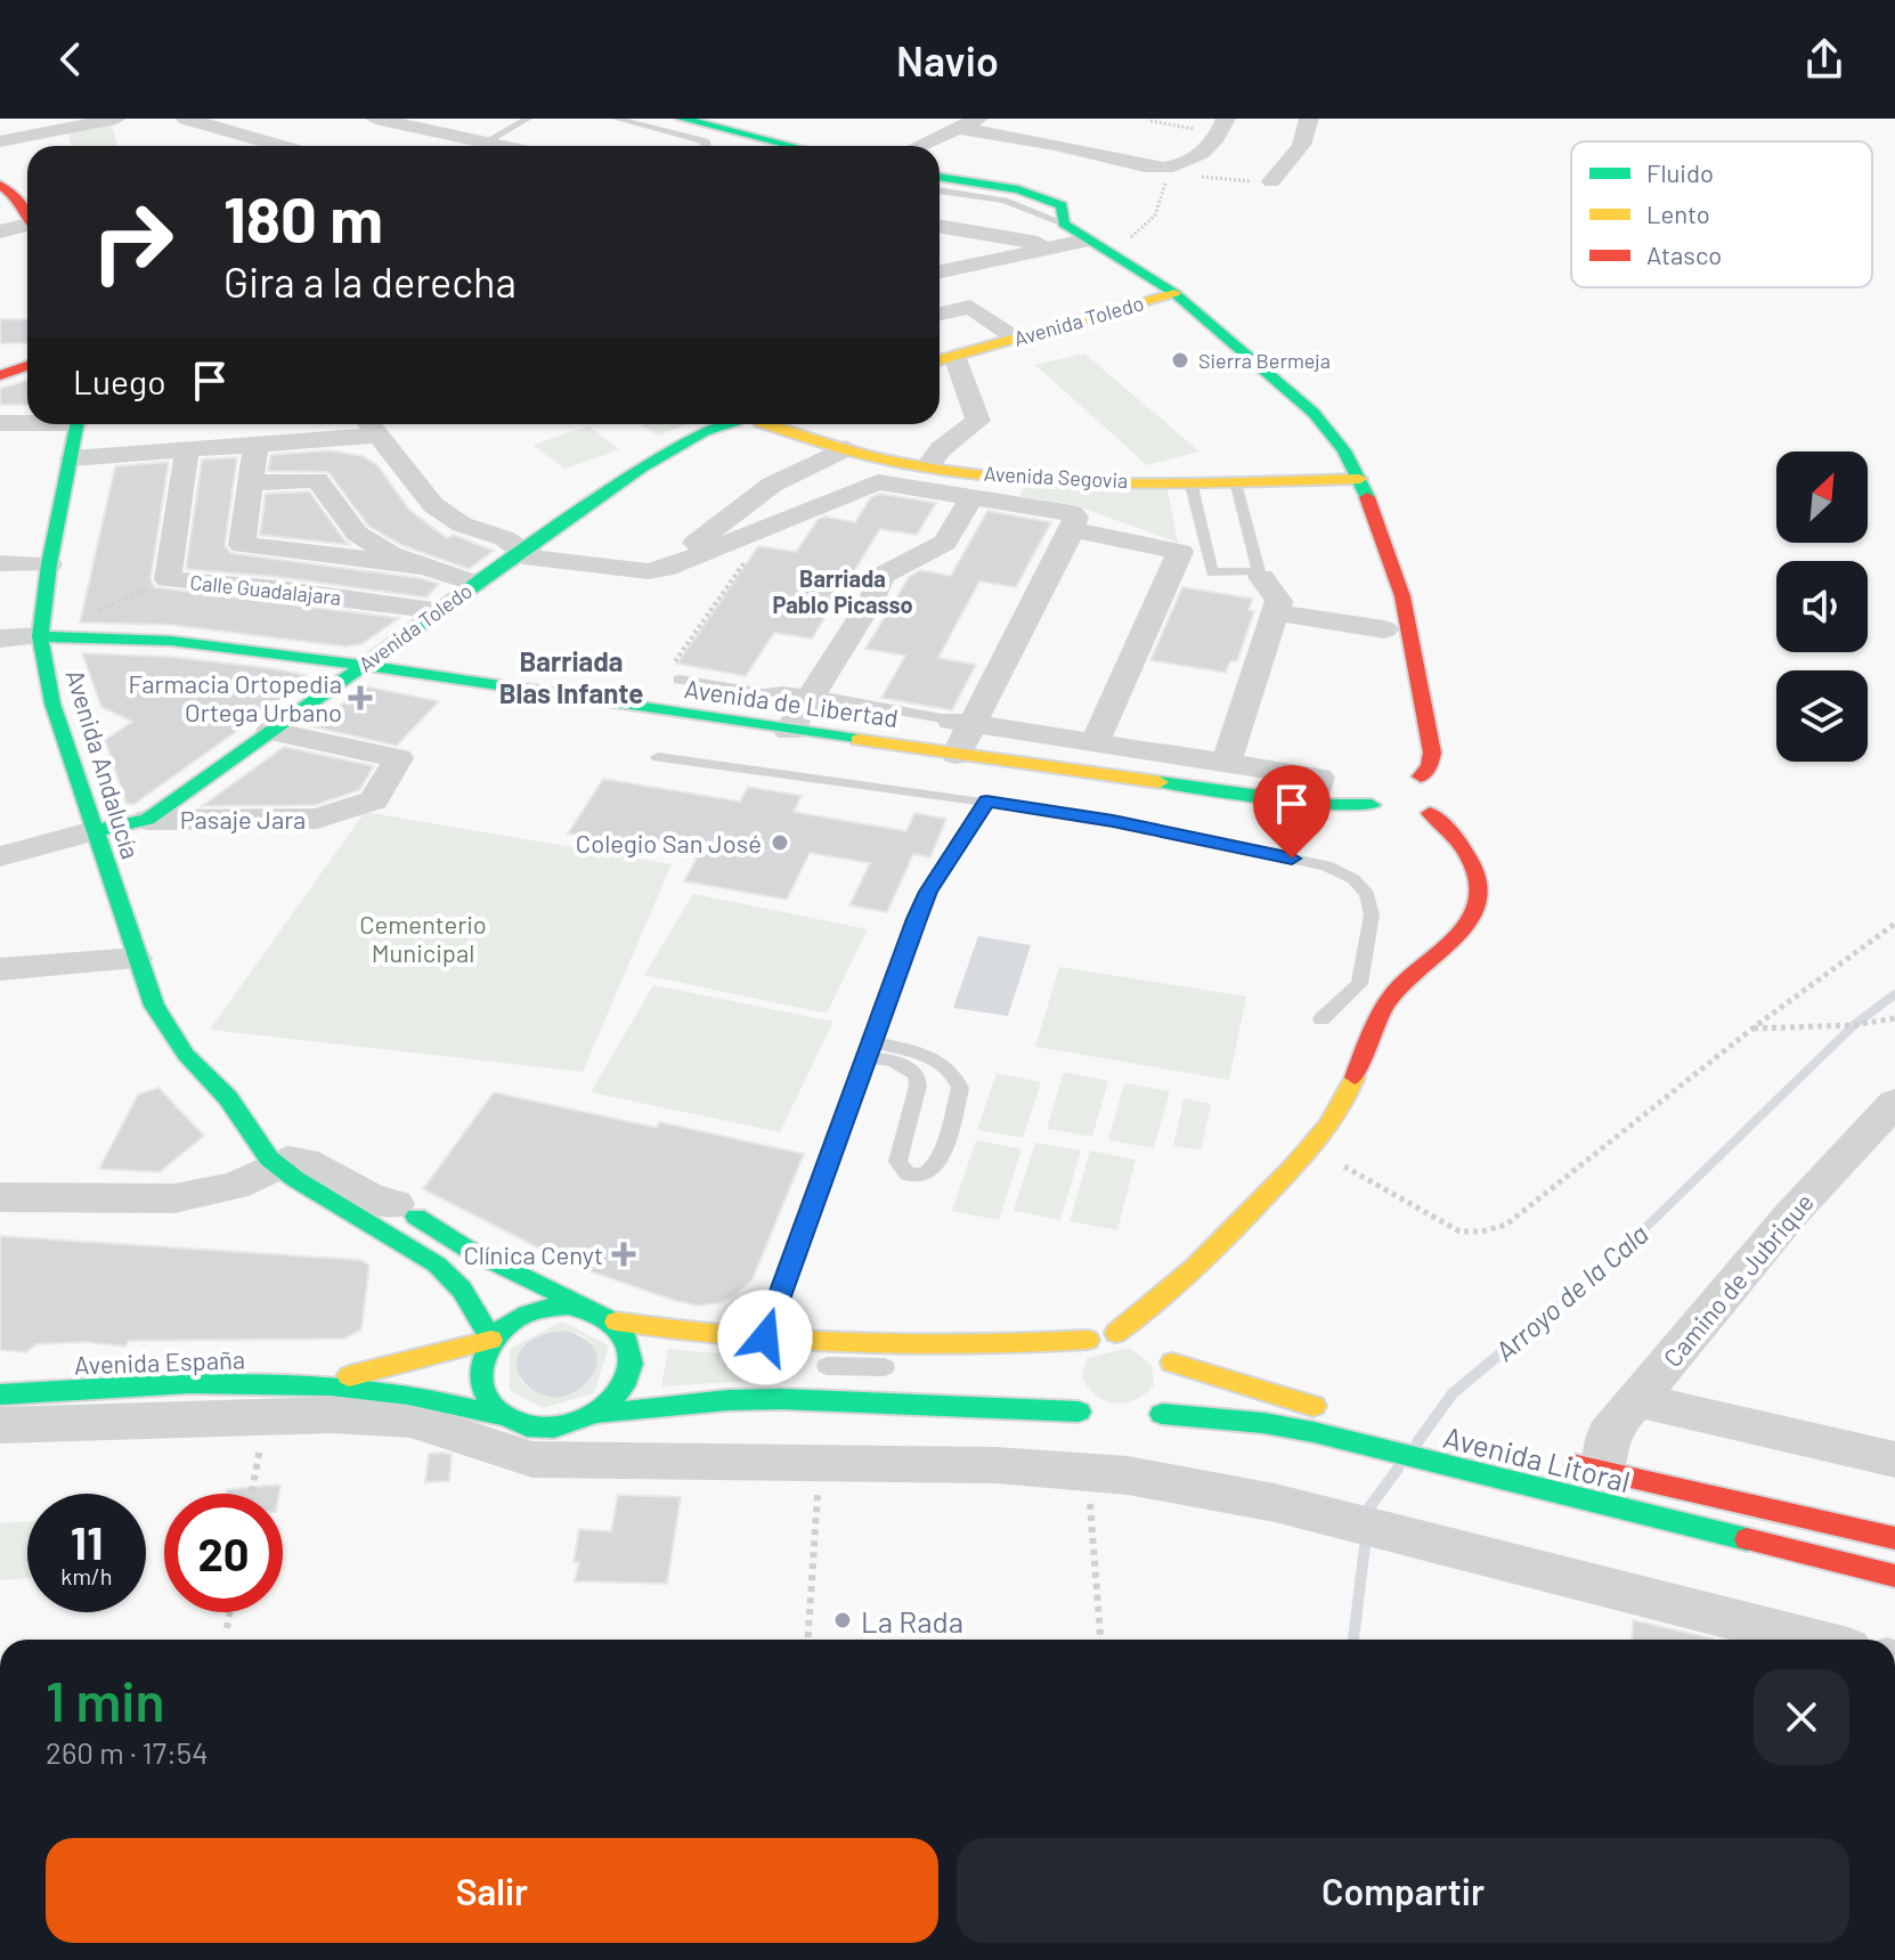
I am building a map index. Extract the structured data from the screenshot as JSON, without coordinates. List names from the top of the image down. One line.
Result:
{"streets":{"street":["Avenida Toledo","Avenida Segovia","Calle Guadalajara","Avenida de Libertad","Avenida Andalucía","Pasaje Jara","Camino de Jubrique","Avenida España","Avenida Litoral"]},"crossings":[["Avenida Toledo","Calle Guadalajara"],["Avenida Toledo","Avenida de Libertad"],["Avenida Toledo","Avenida Andalucía"],["Avenida Toledo","Pasaje Jara"],["Avenida de Libertad","Avenida Andalucía"],["Avenida Andalucía","Avenida España"],["Camino de Jubrique","Avenida Litoral"]],"districts":["Barriada Pablo Picasso","Barriada Blas Infante"],"water":["Arroyo de la Cala"],"parks":["Cementerio Municipal"],"places":{"other":["Sierra Bermeja","Colegio San José","La Rada"],"health":["Farmacia Ortopedia Ortega Urbano","Clínica Cenyt"]},"legend":["Fluido","Lento","Atasco"],"north":"top right","page":{"header":"Navio","turn":["180 m","Gira a la derecha"],"then":"Luego","speed":"11 km/h","limit":"20","heading":["1 min","260 m · 17:54"],"buttons":["Salir","Compartir"]}}
